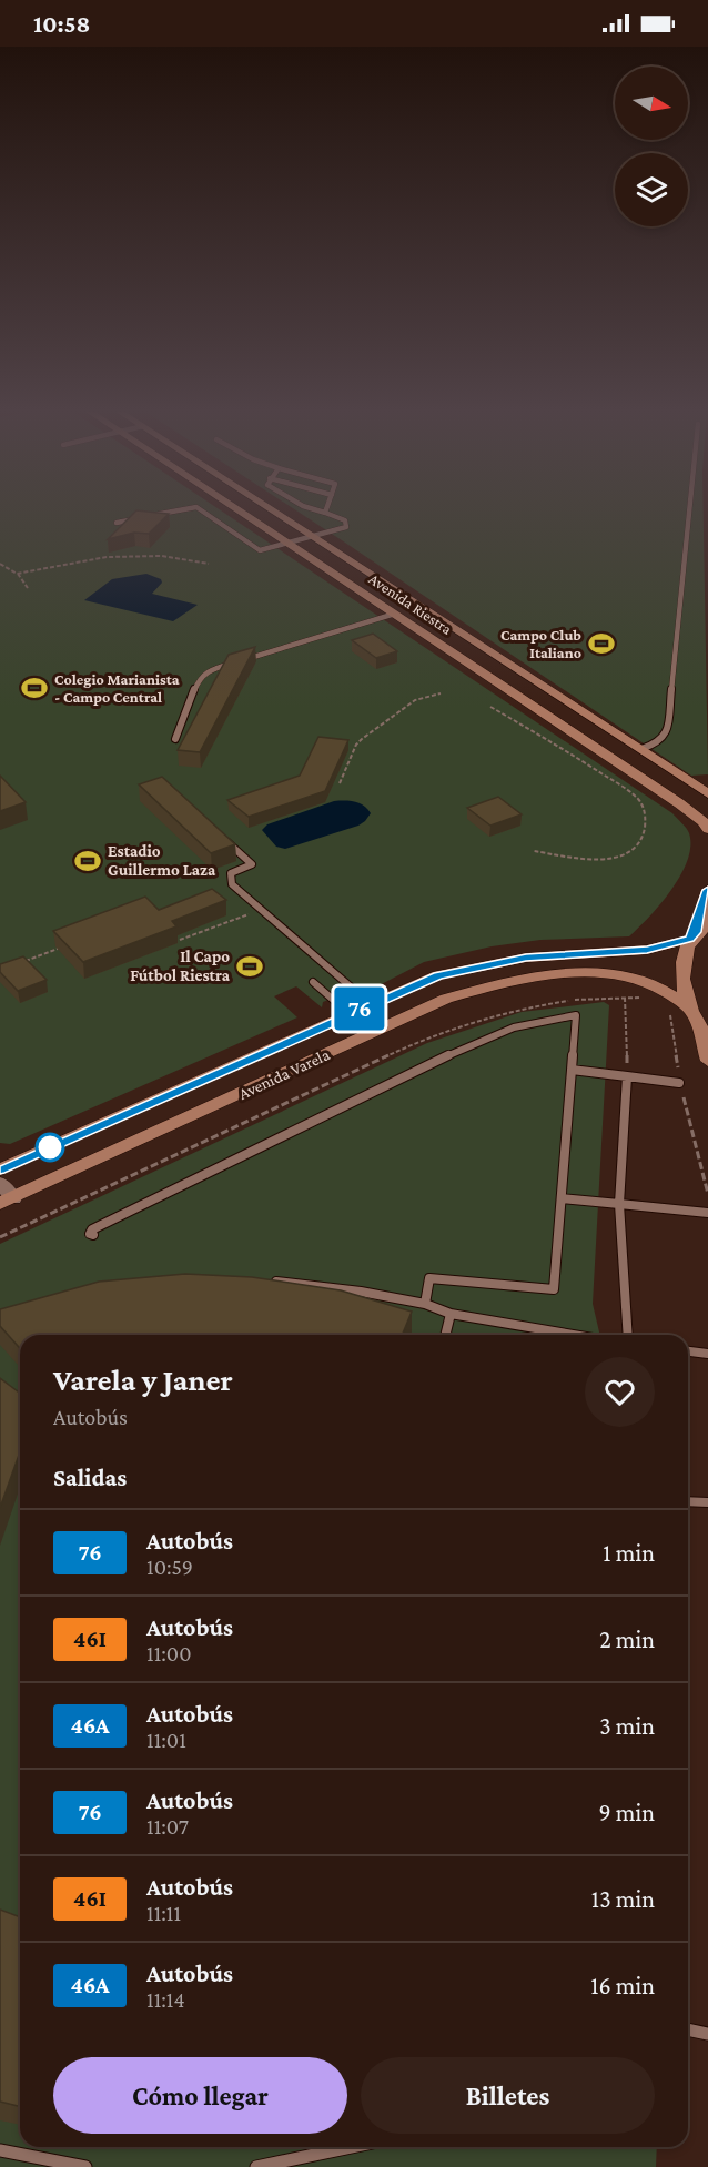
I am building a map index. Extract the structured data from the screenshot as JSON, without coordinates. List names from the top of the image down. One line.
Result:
{"streets":{"main road":["Avenida Riestra","Avenida Varela"]},"places":{"sports":["Campo Club Italiano","Colegio Marianista - Campo Central","Estadio Guillermo Laza","Il Capo Fútbol Riestra"]},"lines":["bus line 76"],"north":"right","page":{"status":"10:58","on_map":"76","heading":[["Varela y Janer","Autobús"],"Salidas"],"list":[{"mark":"76","name":"Autobús","note":"10:59","value":"1 min"},{"mark":"46I","name":"Autobús","note":"11:00","value":"2 min"},{"mark":"46A","name":"Autobús","note":"11:01","value":"3 min"},{"mark":"76","name":"Autobús","note":"11:07","value":"9 min"},{"mark":"46I","name":"Autobús","note":"11:11","value":"13 min"},{"mark":"46A","name":"Autobús","note":"11:14","value":"16 min"}],"buttons":["Cómo llegar","Billetes"]}}
